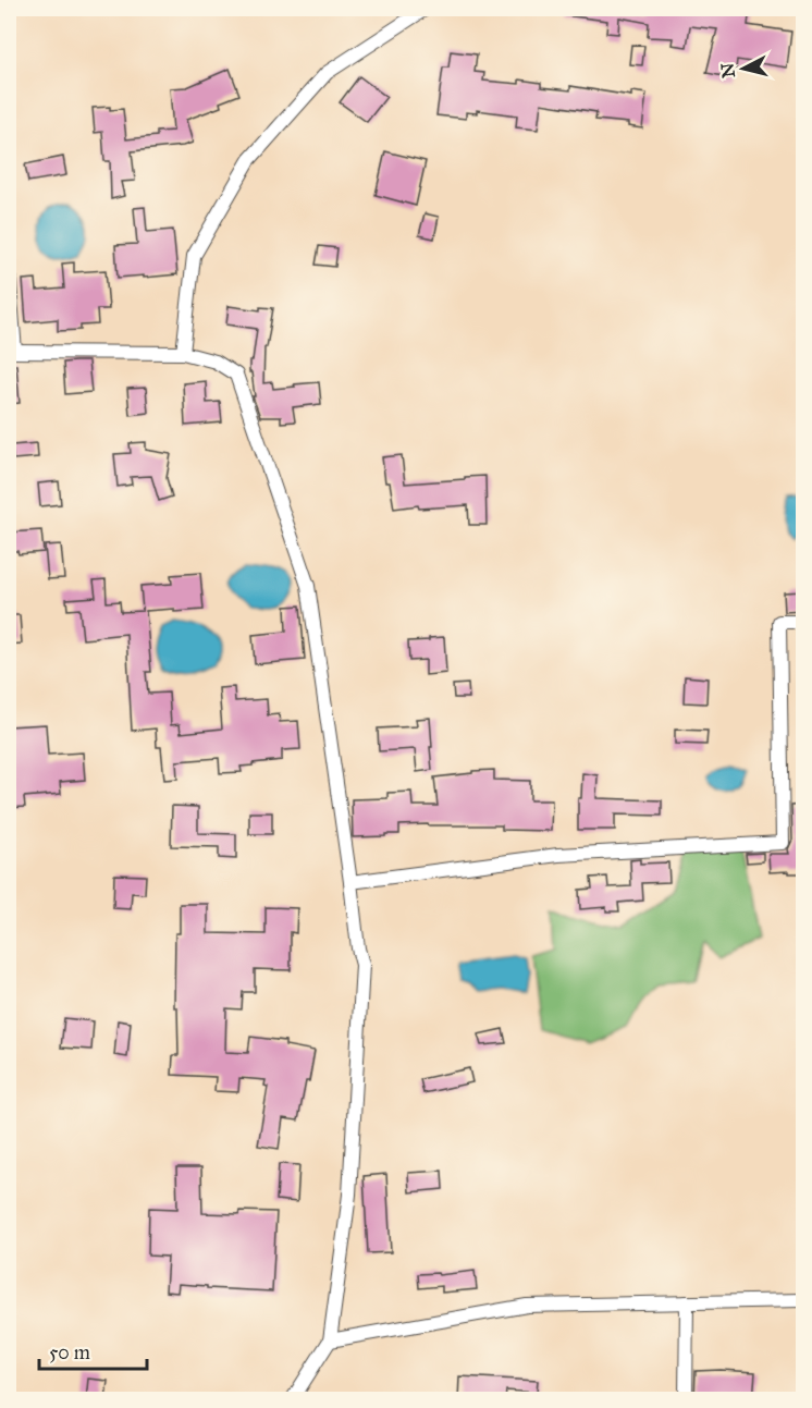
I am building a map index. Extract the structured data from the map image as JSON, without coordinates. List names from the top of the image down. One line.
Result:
{"scale_bar":"50 m","north":"left"}
